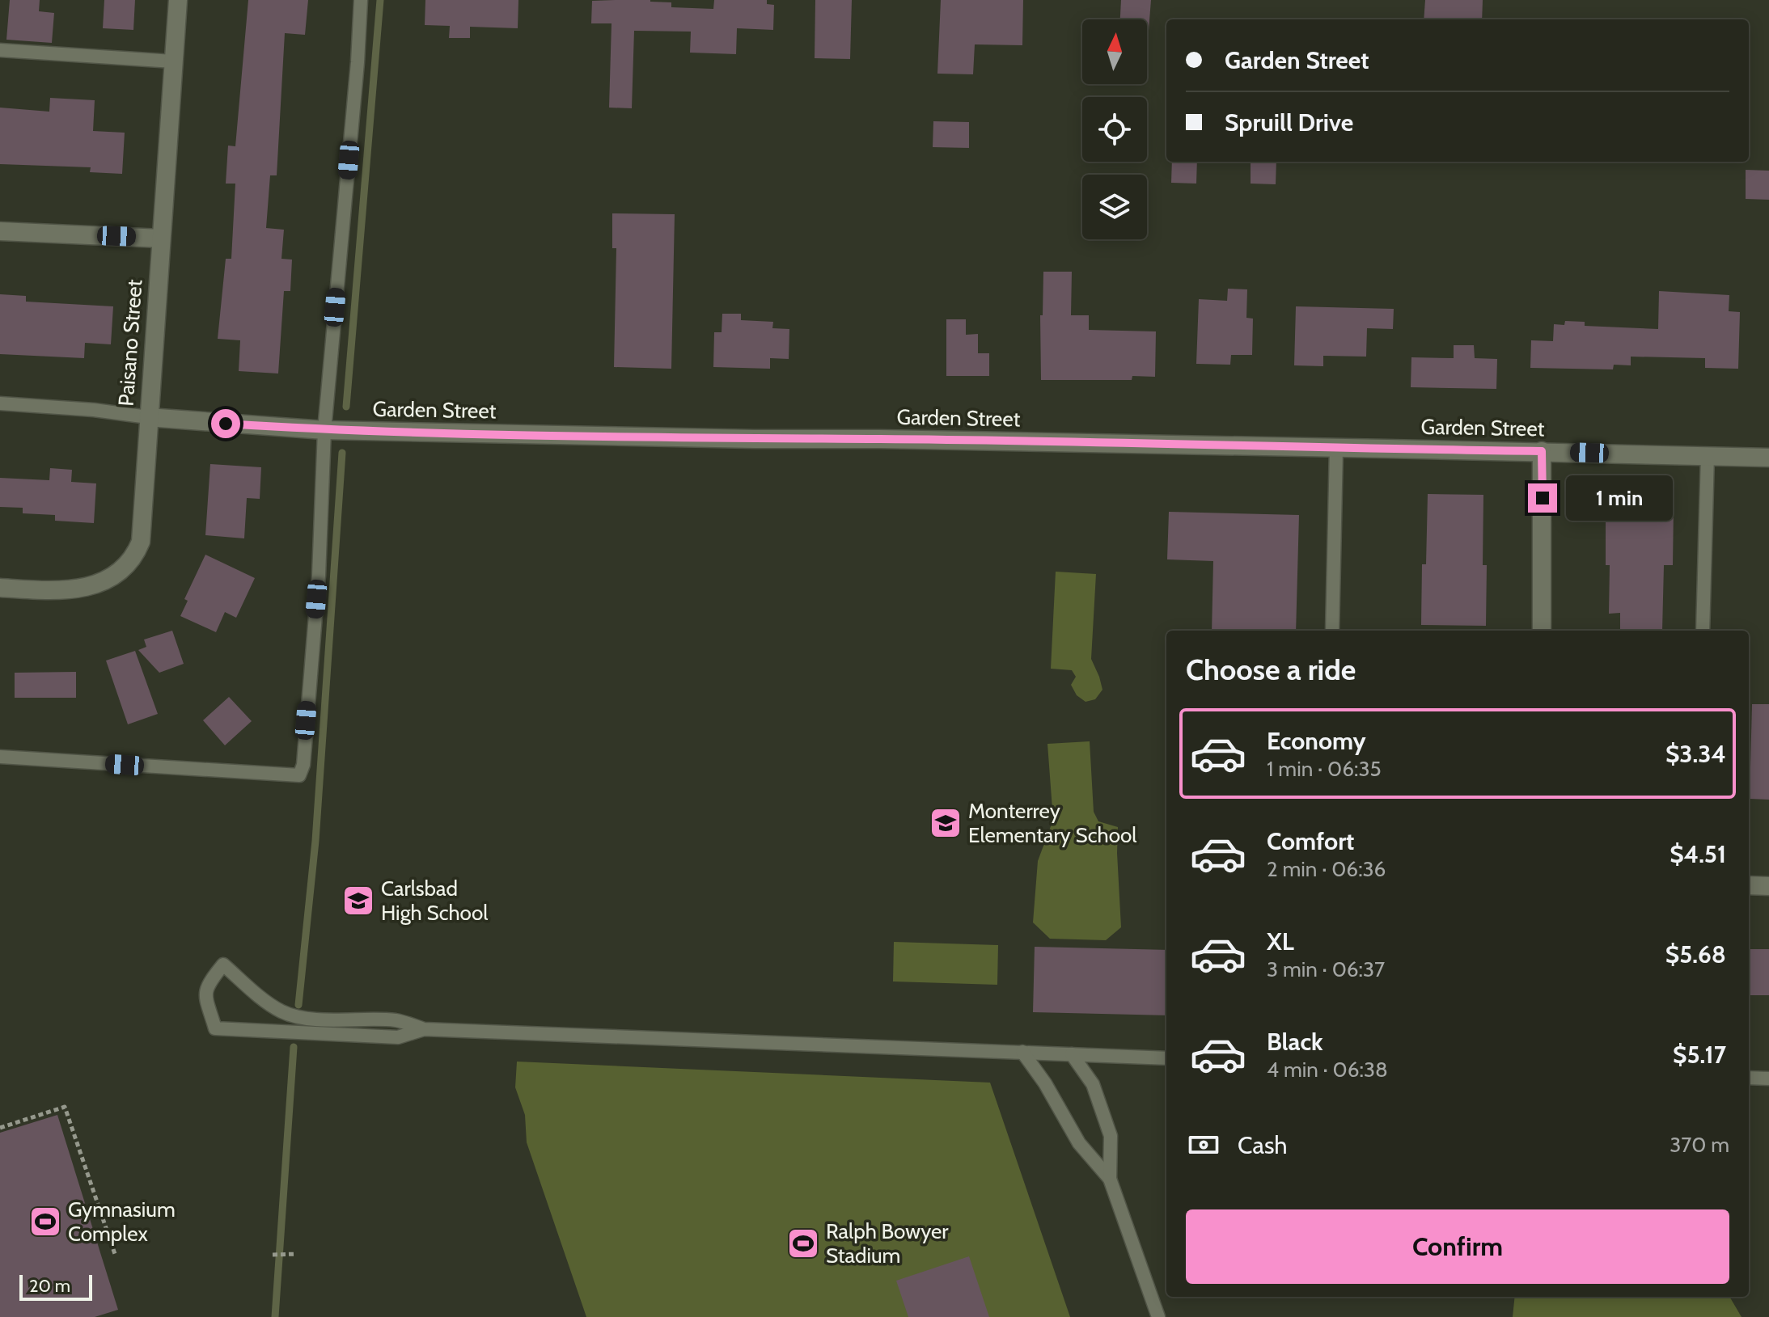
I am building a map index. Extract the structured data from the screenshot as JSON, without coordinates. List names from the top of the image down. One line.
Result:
{"streets":{"street":["Paisano Street","Garden Street"]},"crossings":[["Paisano Street","Garden Street"]],"places":{"school or university":["Monterrey Elementary School","Carlsbad High School"],"sports":["Gymnasium Complex","Ralph Bowyer Stadium"]},"scale_bar":"20 m","north":"top","page":{"banner":["Garden Street","Spruill Drive"],"bubble":"1 min","heading":"Choose a ride","list":[{"name":"Economy","note":"1 min · 06:35","value":"$3.34"},{"name":"Comfort","note":"2 min · 06:36","value":"$4.51"},{"name":"XL","note":"3 min · 06:37","value":"$5.68"},{"name":"Black","note":"4 min · 06:38","value":"$5.17"}],"pay":["Cash","370 m"],"buttons":"Confirm","scale":"20 m"}}
